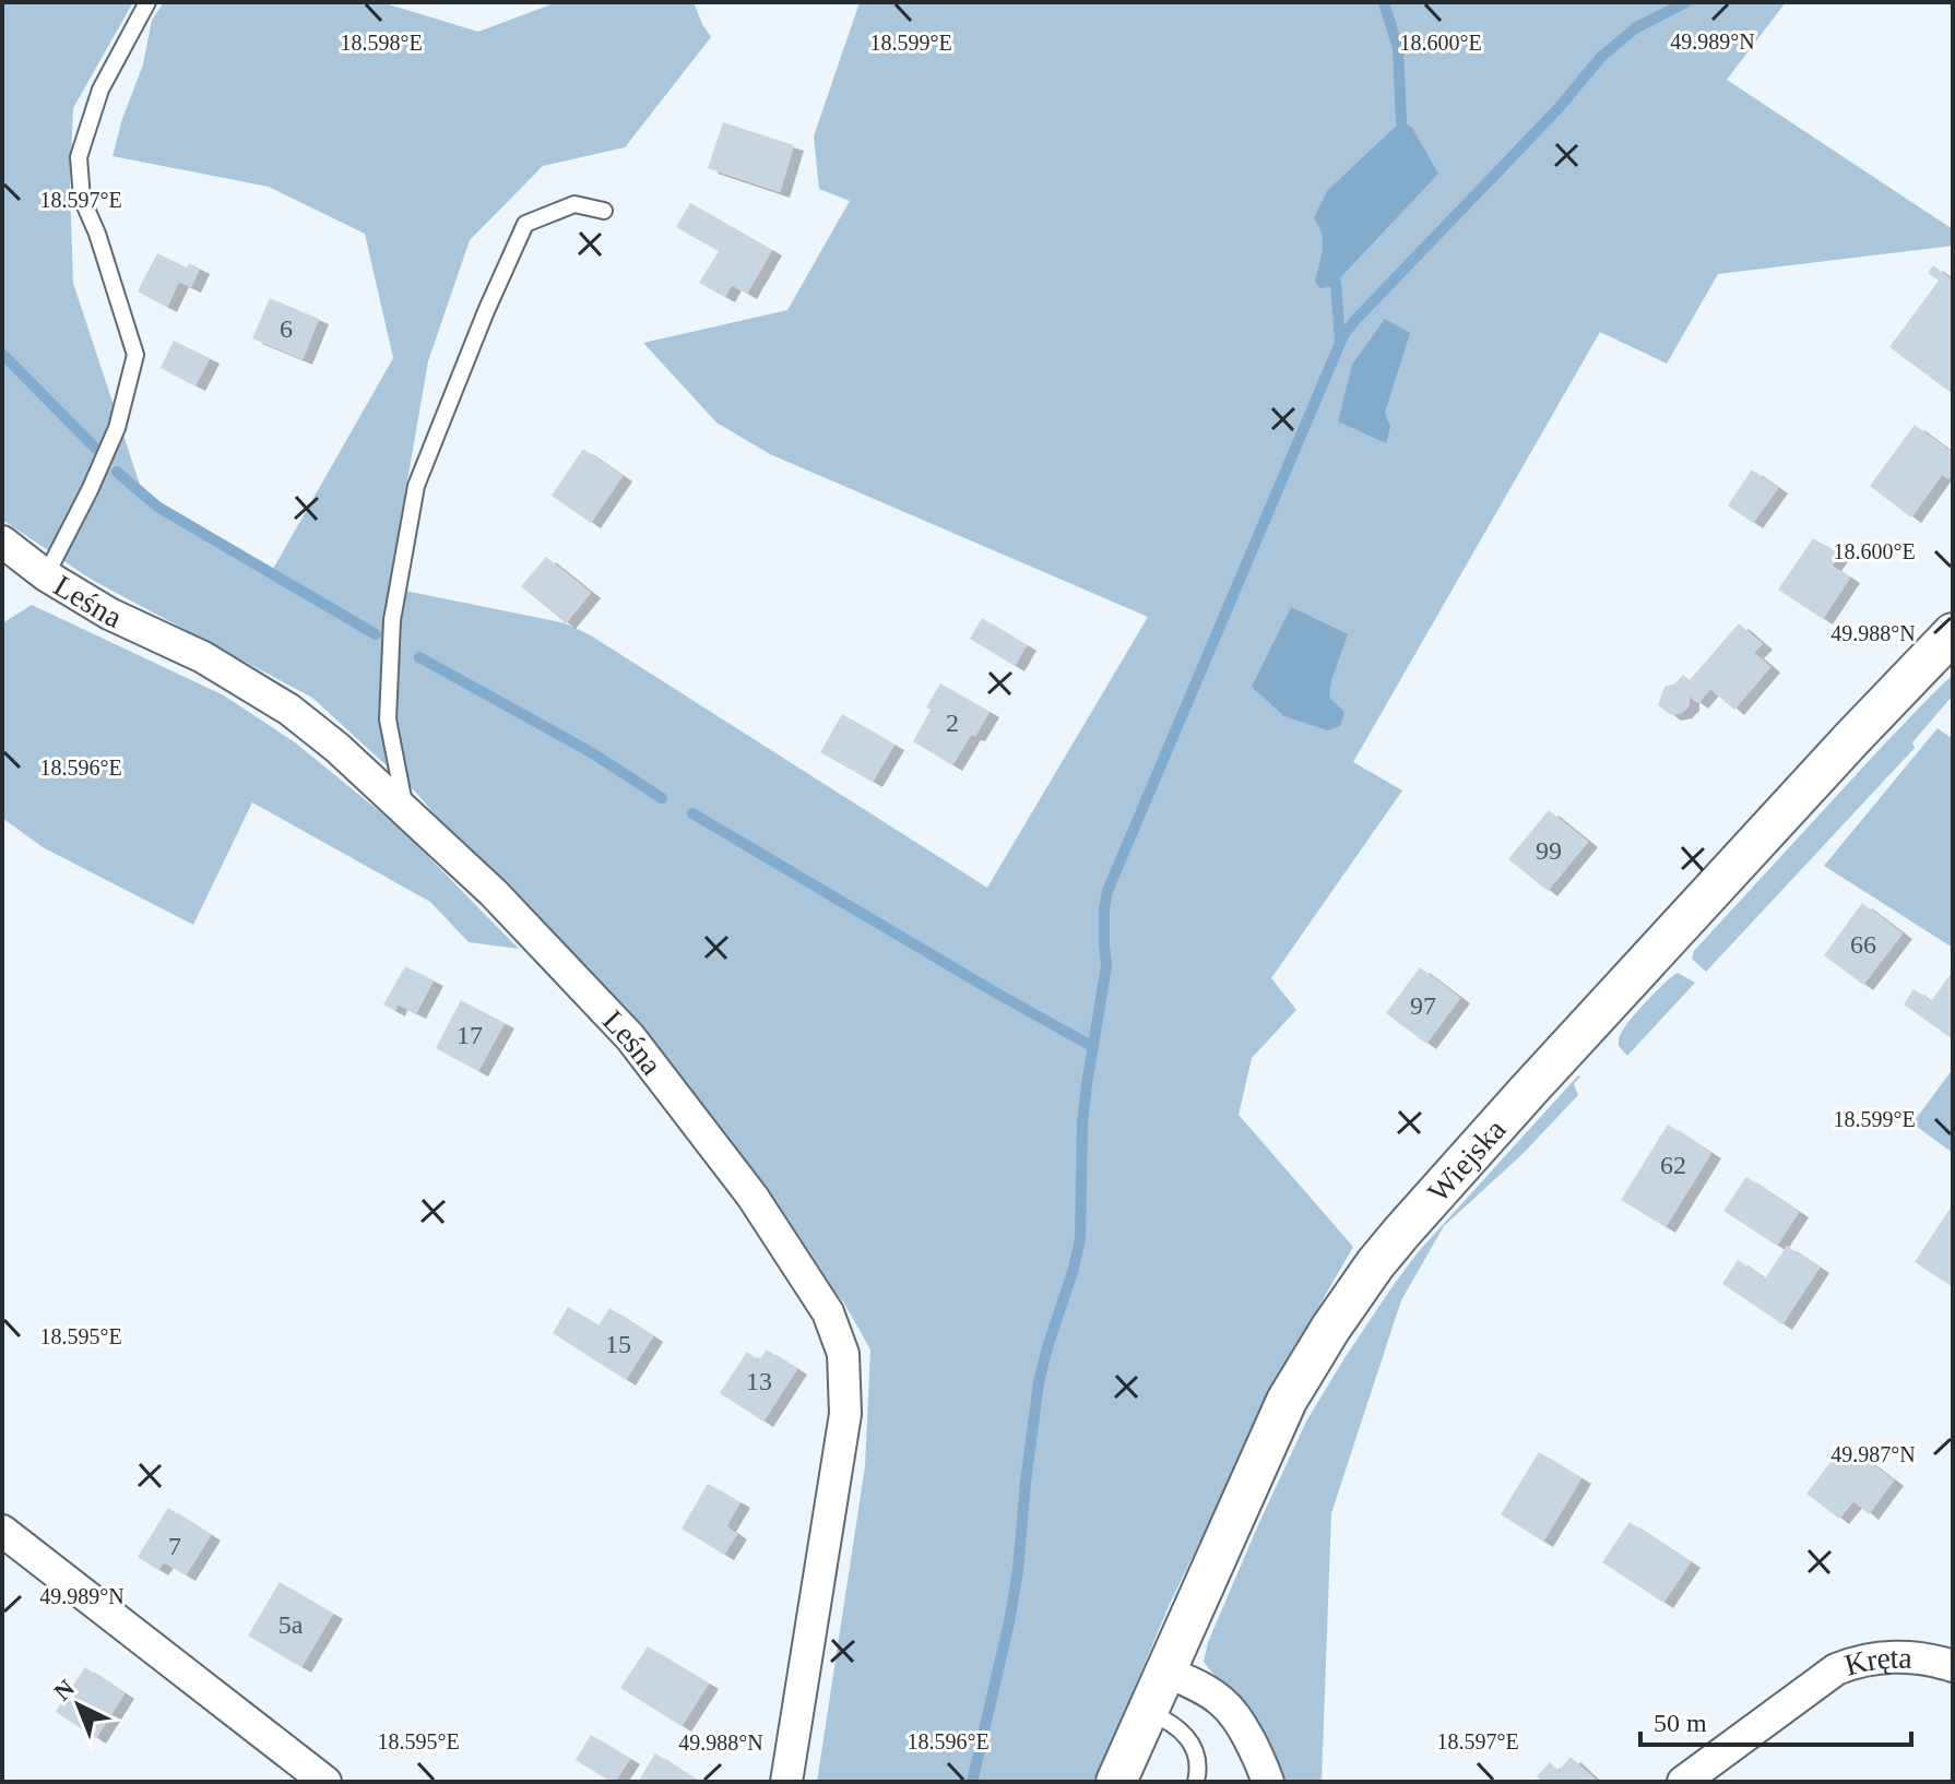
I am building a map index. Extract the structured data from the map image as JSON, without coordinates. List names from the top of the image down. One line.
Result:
{"streets":{"street":["Leśna","Wiejska","Kręta"]},"house_numbers":["6","2","99","66","97","17","62","15","13","7","5a"],"scale_bar":"50 m","north":"top left","coordinates":["49.989°N","18.598°E","18.599°E","18.600°E","18.597°E","49.988°N","18.596°E","18.595°E","49.987°N"]}
